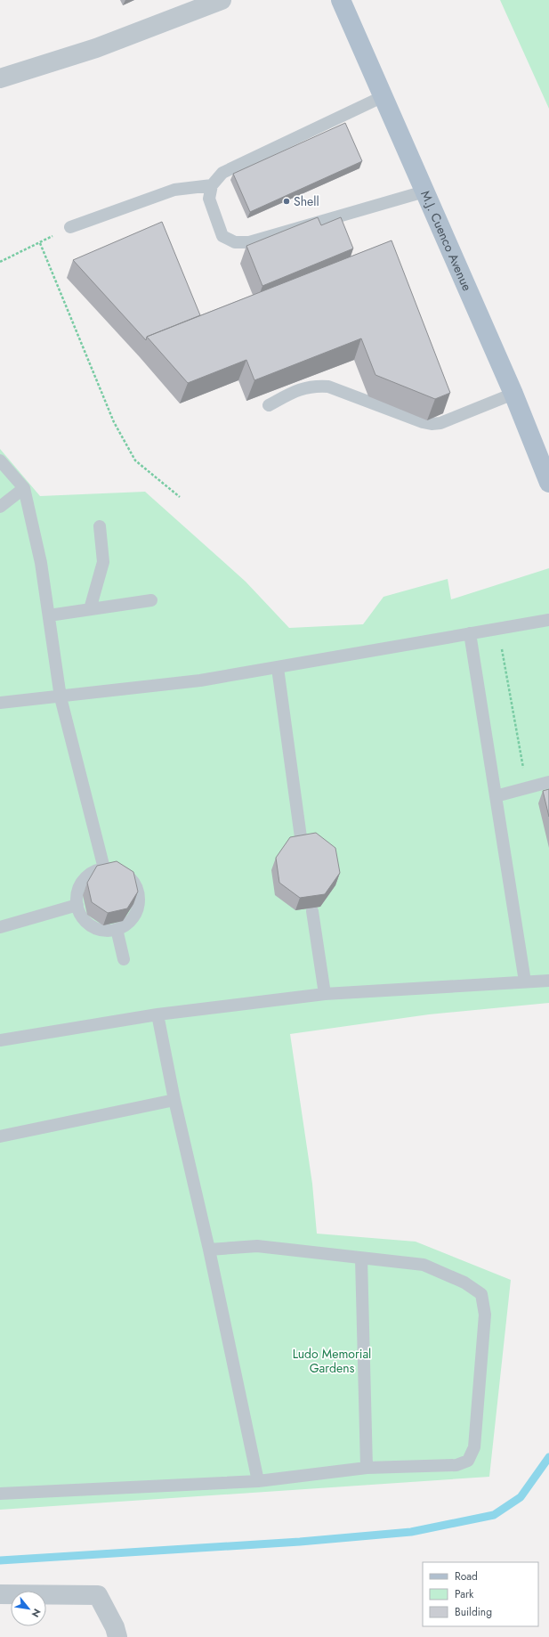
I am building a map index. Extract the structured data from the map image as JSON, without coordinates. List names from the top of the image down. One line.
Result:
{"streets":{"main road":["M.J. Cuenco Avenue"]},"parks":["Ludo Memorial Gardens"],"places":["Shell"],"legend":["Road","Park","Building"],"north":"bottom right"}
